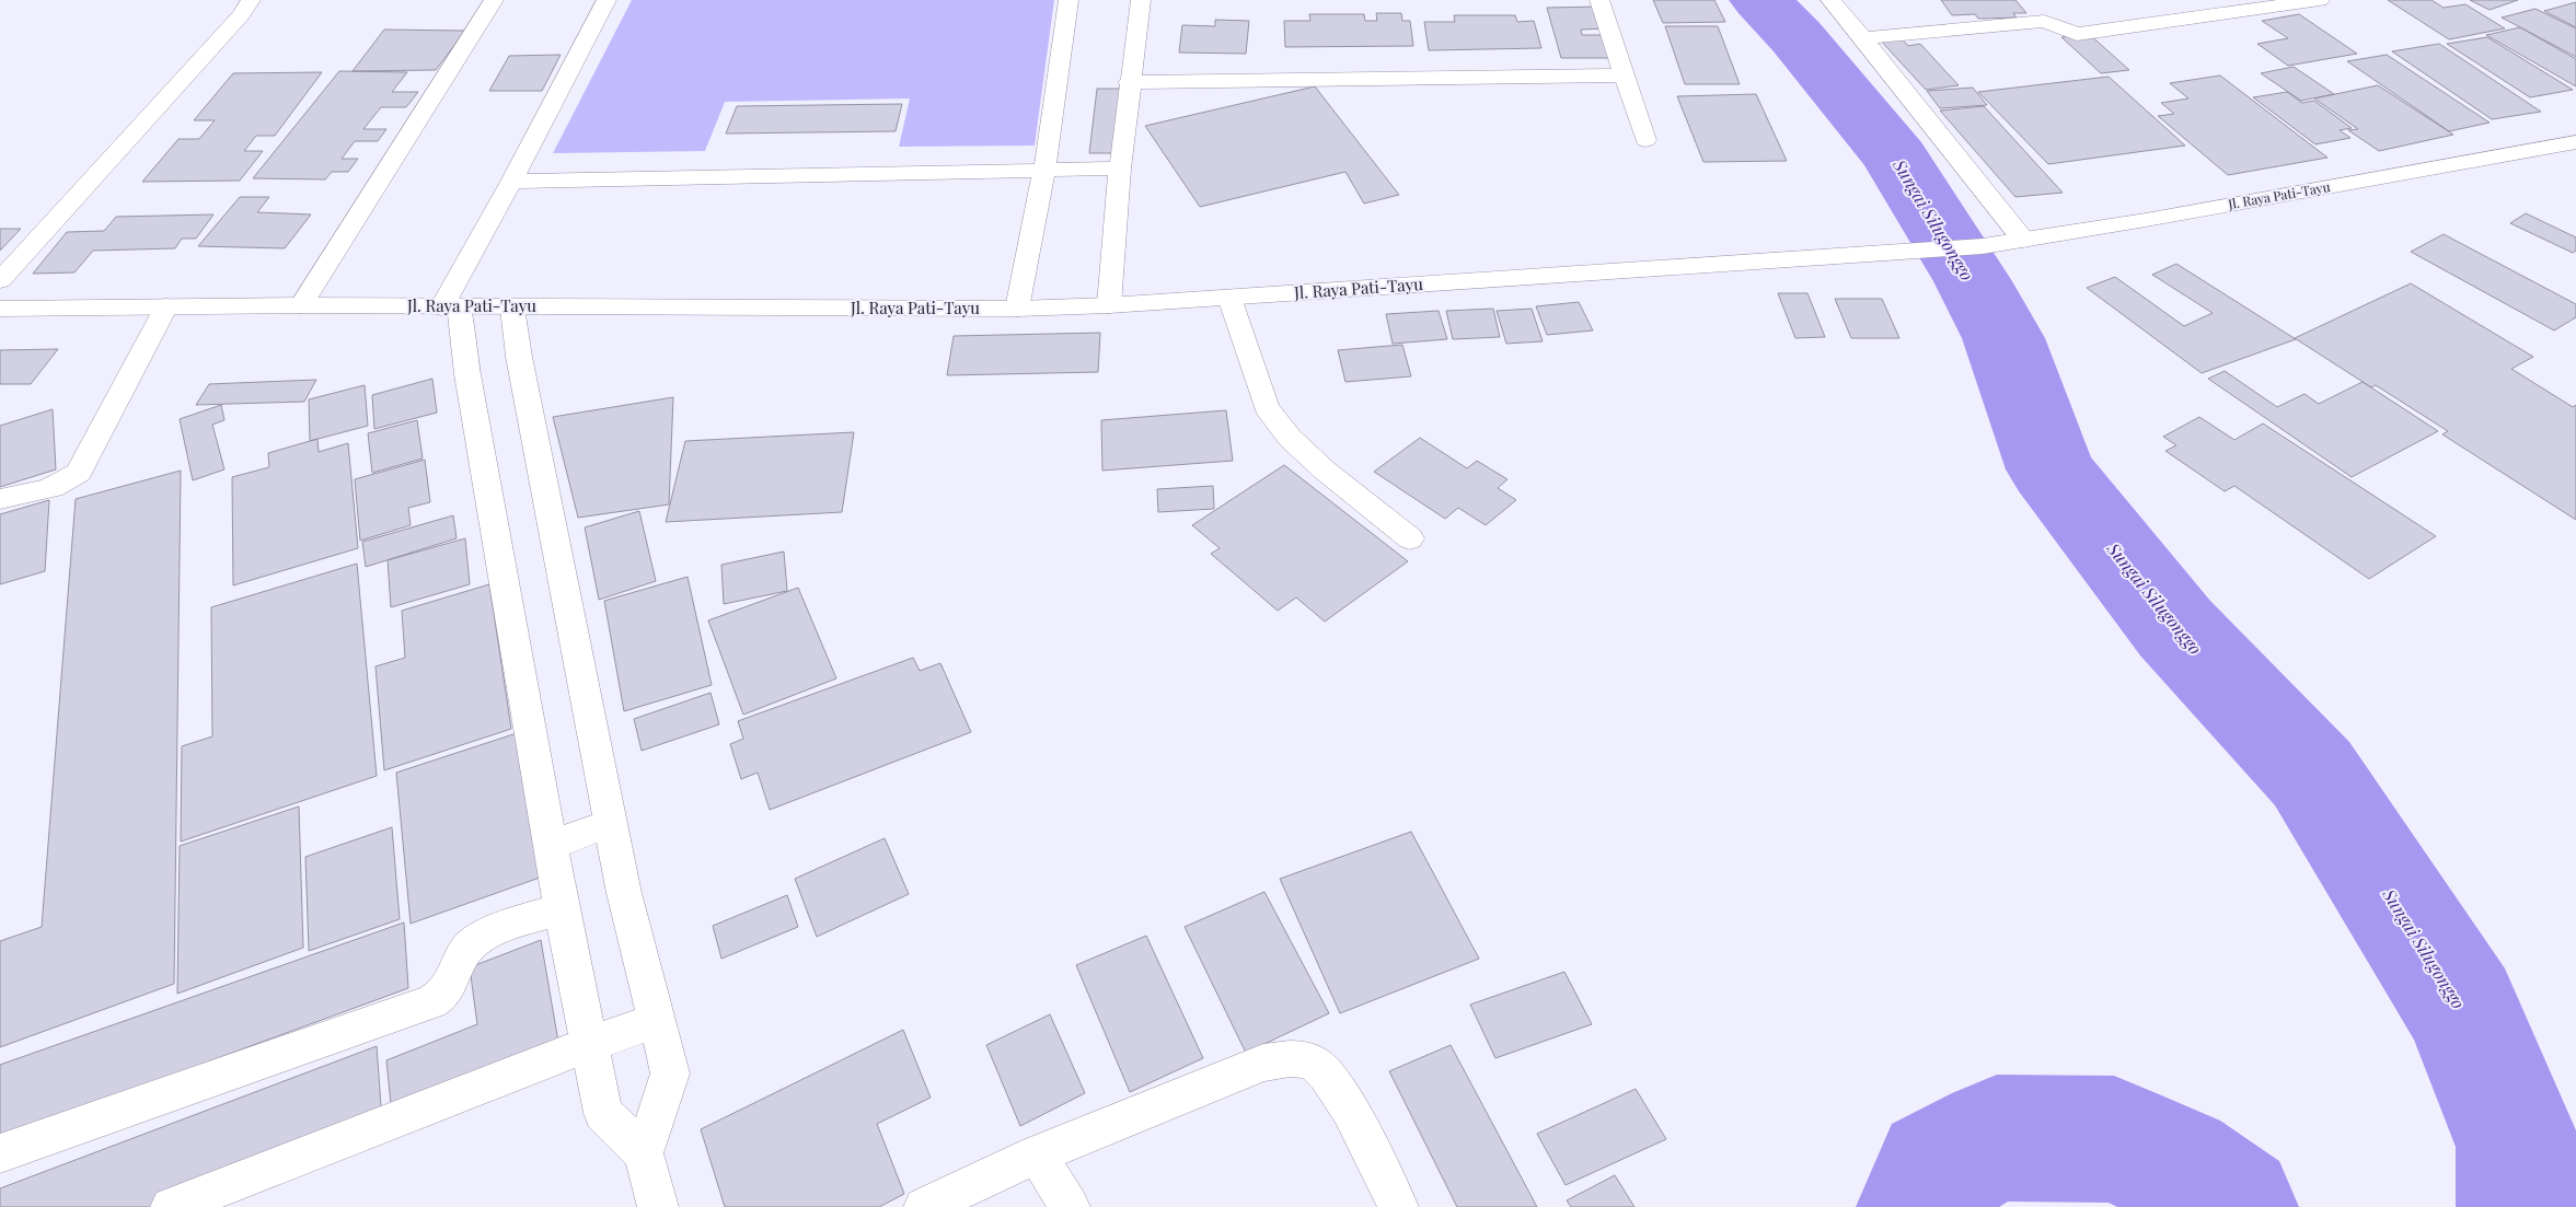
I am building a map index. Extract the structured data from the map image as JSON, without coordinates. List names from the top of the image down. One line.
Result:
{"streets":{"street":["Jl. Raya Pati-Tayu"]},"water":["Sungai Silugonggo"]}
